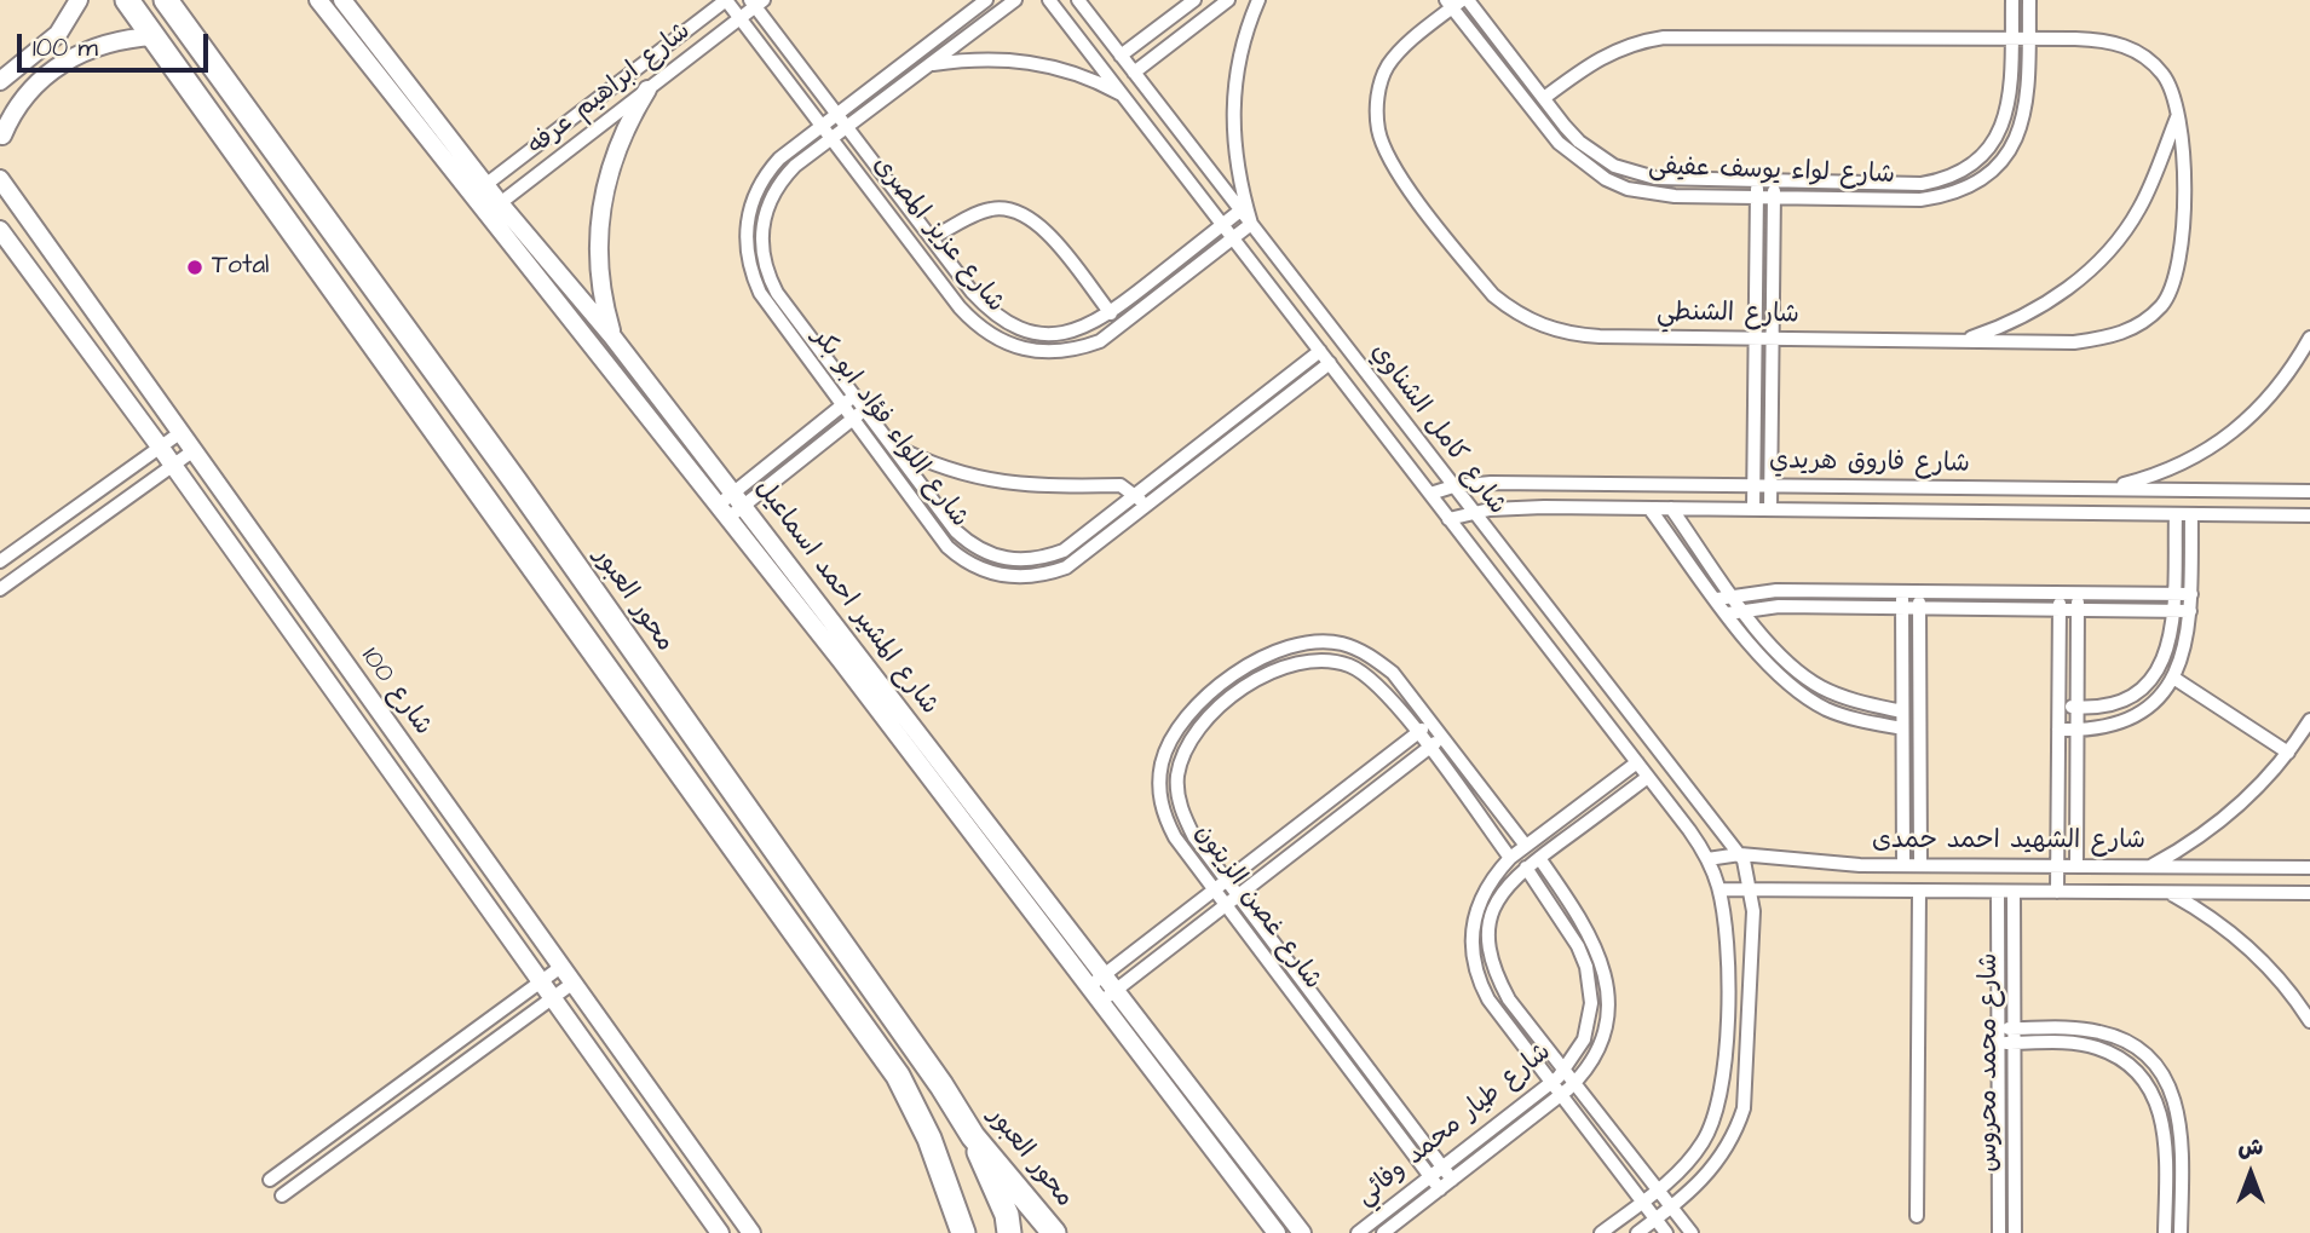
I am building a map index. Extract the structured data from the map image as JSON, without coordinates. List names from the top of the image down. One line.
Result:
{"streets":{"highway":["محور العبور"],"street":["شارع ابراهيم عرفه","شارع لواء يوسف عفيفى","شارع عزيز المصرى","شارع الشنطي","شارع اللواء فؤاد ابو بكر","شارع كامل الشناوي","شارع فاروق هريدي","شارع المشير احمد اسماعيل","شارع 100","شارع الشهيد احمد حمدى","شارع غصن الزيتون","شارع محمد محروس","شارع طيار محمد وفائي"]},"crossings":[["شارع ابراهيم عرفه","شارع عزيز المصرى"],["شارع ابراهيم عرفه","شارع المشير احمد اسماعيل"],["شارع لواء يوسف عفيفى","شارع الشنطي"],["شارع عزيز المصرى","شارع اللواء فؤاد ابو بكر"],["شارع عزيز المصرى","شارع كامل الشناوي"],["شارع اللواء فؤاد ابو بكر","شارع كامل الشناوي"],["شارع كامل الشناوي","شارع فاروق هريدي"],["شارع كامل الشناوي","شارع الشهيد احمد حمدى"],["شارع الشهيد احمد حمدى","شارع محمد محروس"],["شارع غصن الزيتون","شارع طيار محمد وفائي"]],"places":["Total"],"scale_bar":"100 m","north":"top"}
